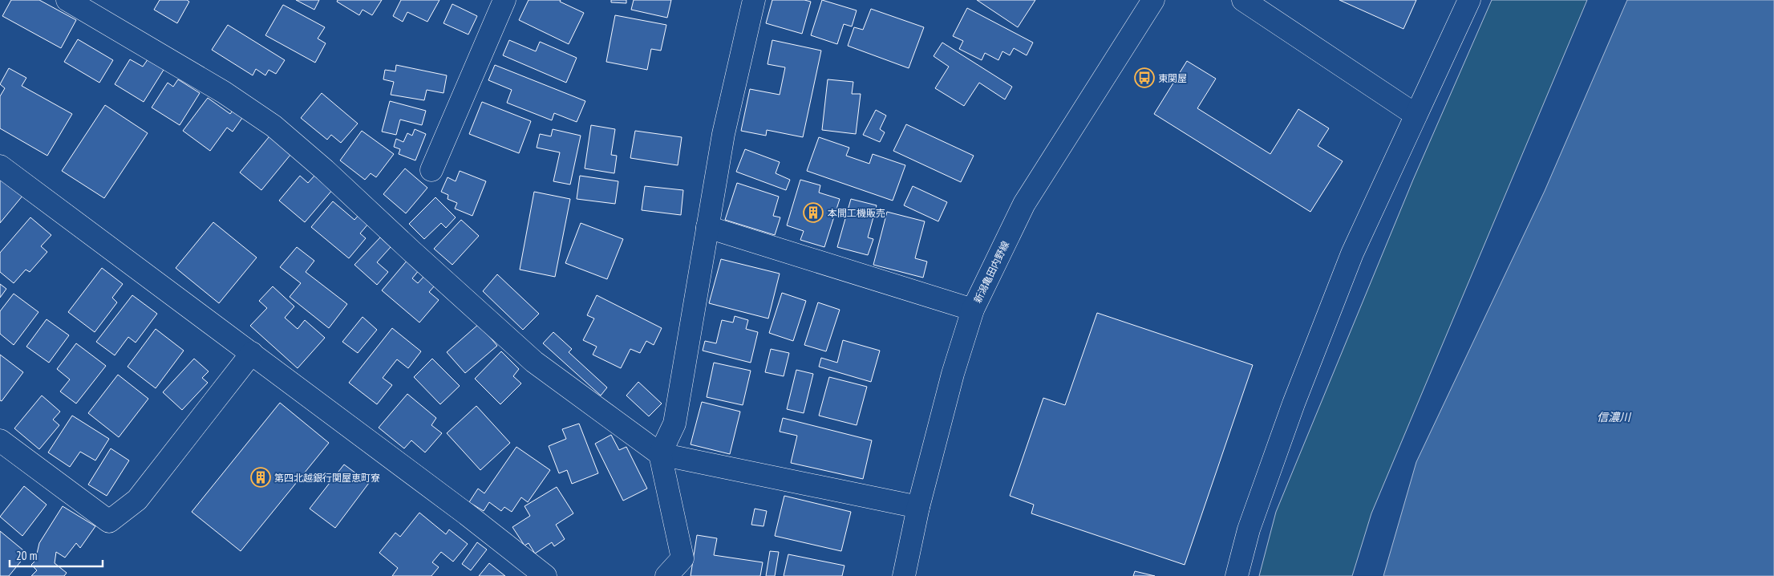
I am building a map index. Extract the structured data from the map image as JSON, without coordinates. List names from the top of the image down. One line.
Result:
{"streets":{"street":["新潟亀田内野線"]},"water":["信濃川"],"places":{"bus stop":["東関屋"],"building":["本間工機販売","第四北越銀行関屋恵町寮"]},"scale_bar":"20 m"}
